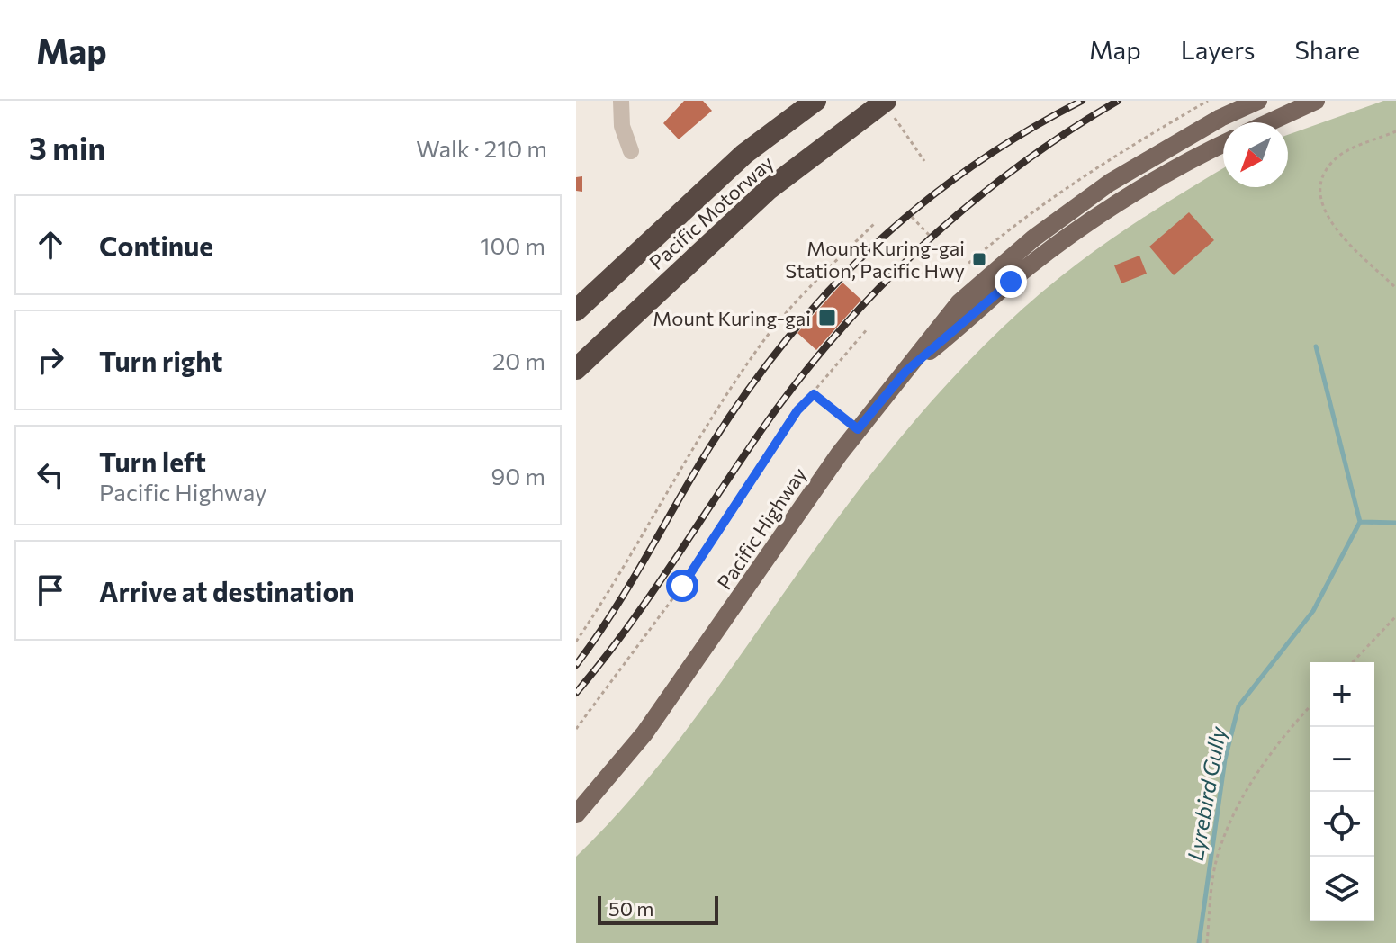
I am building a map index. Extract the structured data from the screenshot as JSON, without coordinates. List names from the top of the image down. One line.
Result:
{"streets":{"highway":["Pacific Motorway"],"main road":["Pacific Highway"]},"water":["Lyrebird Gully"],"places":{"transit":["Mount Kuring-gai Station, Pacific Hwy","Mount Kuring-gai"]},"scale_bar":"50 m","north":"bottom left","page":{"header":"Map","nav":["Map","Layers","Share"],"heading":["3 min","Walk · 210 m"],"list":[["Continue","100 m"],["Turn right","20 m"],["Turn left","Pacific Highway","90 m"],"Arrive at destination"],"map_buttons":["+","−"],"scale":"50 m"}}
